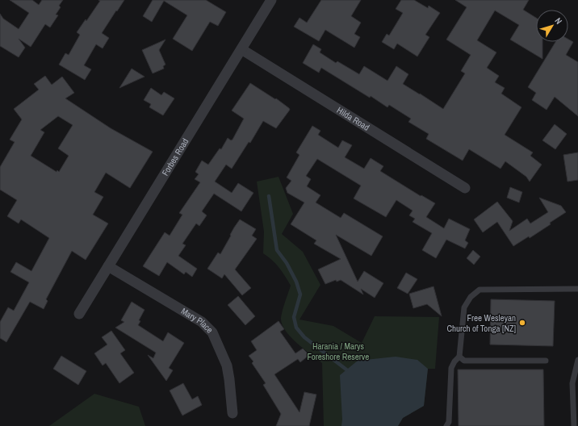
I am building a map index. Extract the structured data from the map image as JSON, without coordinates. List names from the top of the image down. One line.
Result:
{"streets":{"street":["Hilda Road","Forbes Road","Mary Place"]},"crossings":[["Hilda Road","Forbes Road"],["Forbes Road","Mary Place"]],"parks":["Harania / Marys Foreshore Reserve"],"places":["Free Wesleyan Church of Tonga [NZ]"],"north":"top right"}
